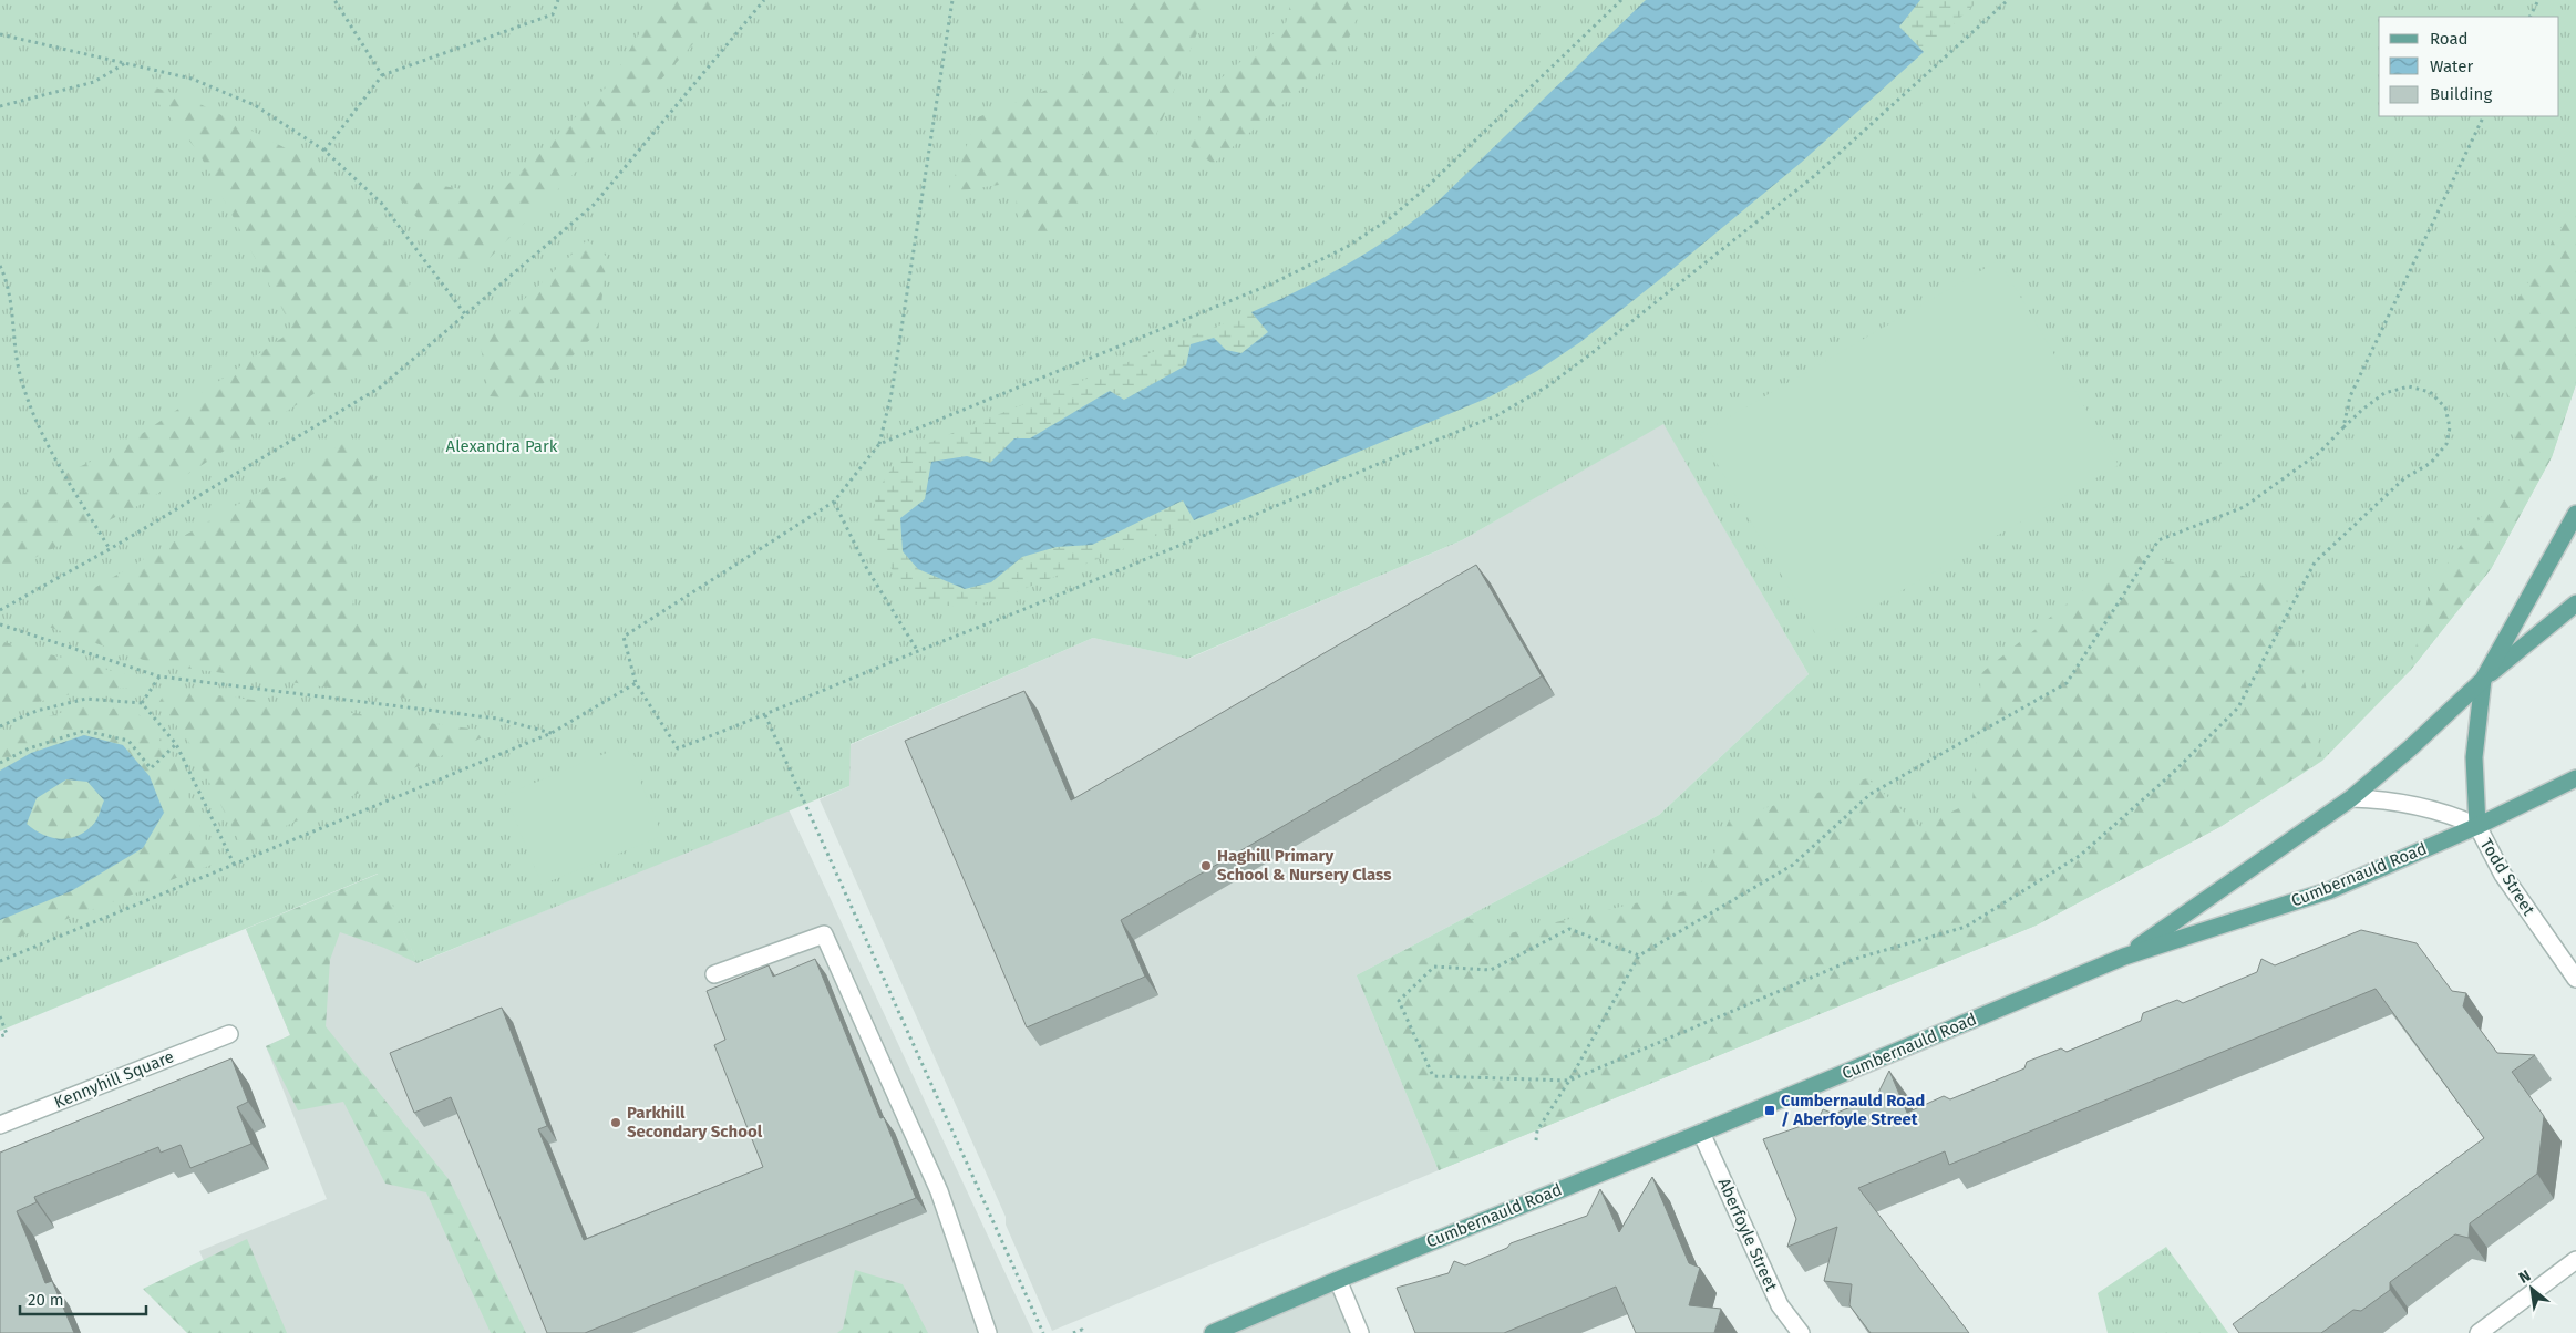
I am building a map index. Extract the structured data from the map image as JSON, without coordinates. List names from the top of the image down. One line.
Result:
{"streets":{"main road":["Cumbernauld Road"],"street":["Todd Street","Kennyhill Square","Aberfoyle Street"]},"crossings":[["Cumbernauld Road","Todd Street"],["Cumbernauld Road","Aberfoyle Street"]],"parks":["Alexandra Park"],"places":{"other":["Haghill Primary School & Nursery Class","Parkhill Secondary School"],"transit":["Cumbernauld Road / Aberfoyle Street"]},"legend":["Road","Water","Building"],"scale_bar":"20 m","north":"top left"}
